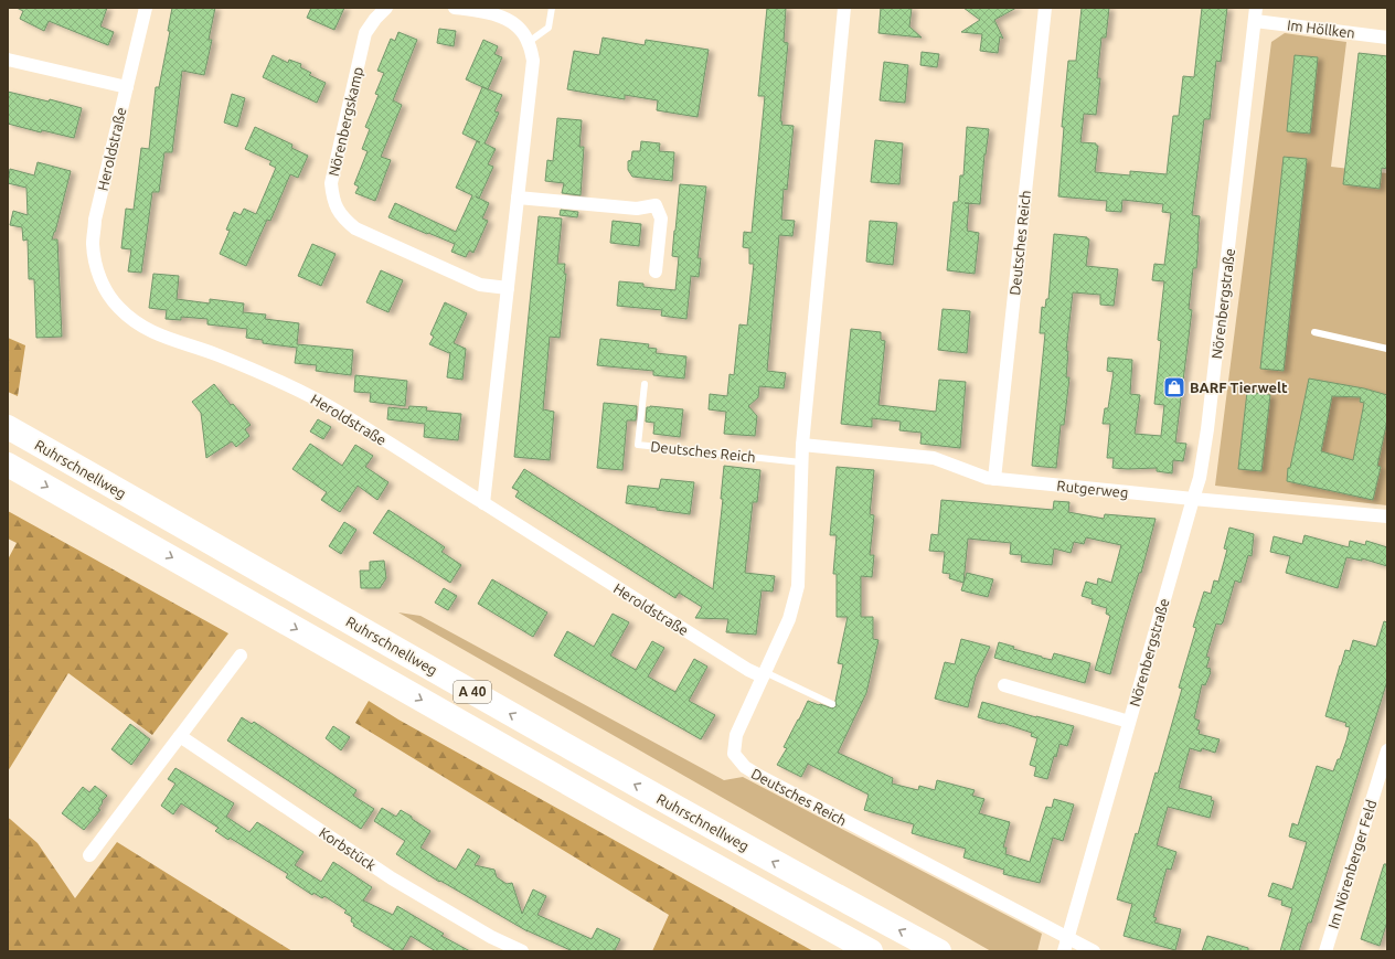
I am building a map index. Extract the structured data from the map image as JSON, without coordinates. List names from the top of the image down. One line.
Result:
{"streets":{"highway":["Ruhrschnellweg","A 40"],"street":["Im Höllken","Nörenbergskamp","Heroldstraße","Deutsches Reich","Nörenbergstraße","Rutgerweg","Korbstück","Im Nörenberger Feld"]},"crossings":[["Im Höllken","Nörenbergstraße"],["Heroldstraße","Deutsches Reich"],["Deutsches Reich","Nörenbergstraße"],["Deutsches Reich","Rutgerweg"],["Nörenbergstraße","Rutgerweg"]],"places":{"shop":["BARF Tierwelt"]}}
